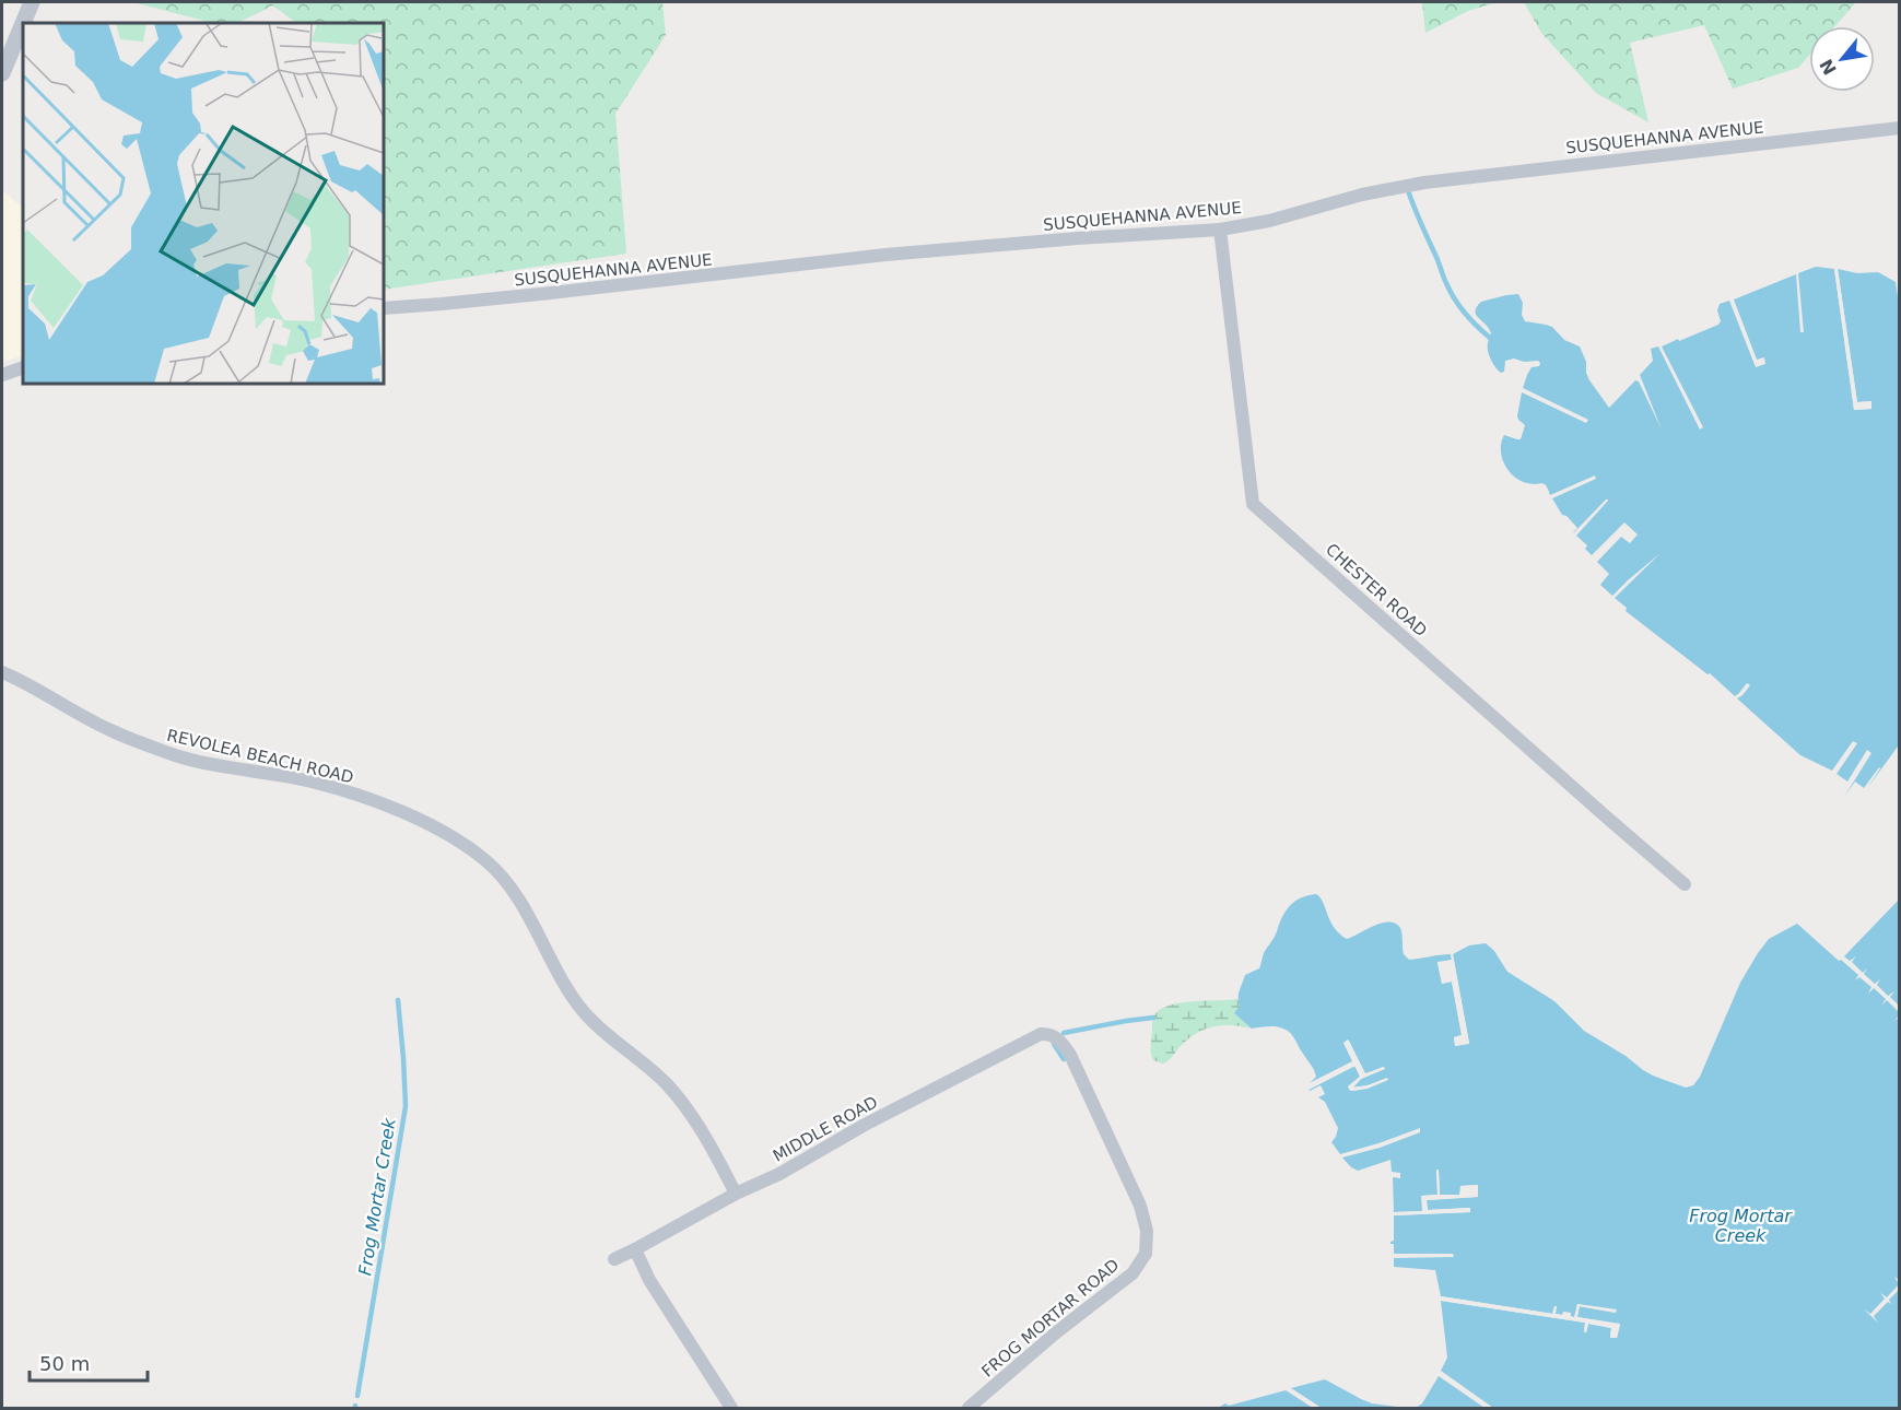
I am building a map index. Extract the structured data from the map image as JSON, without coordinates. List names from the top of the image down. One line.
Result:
{"streets":{"street":["SUSQUEHANNA AVENUE","CHESTER ROAD","REVOLEA BEACH ROAD","MIDDLE ROAD","FROG MORTAR ROAD"]},"crossings":[["SUSQUEHANNA AVENUE","CHESTER ROAD"],["REVOLEA BEACH ROAD","MIDDLE ROAD"],["MIDDLE ROAD","FROG MORTAR ROAD"]],"water":["Frog Mortar Creek"],"scale_bar":"50 m","north":"bottom left"}
